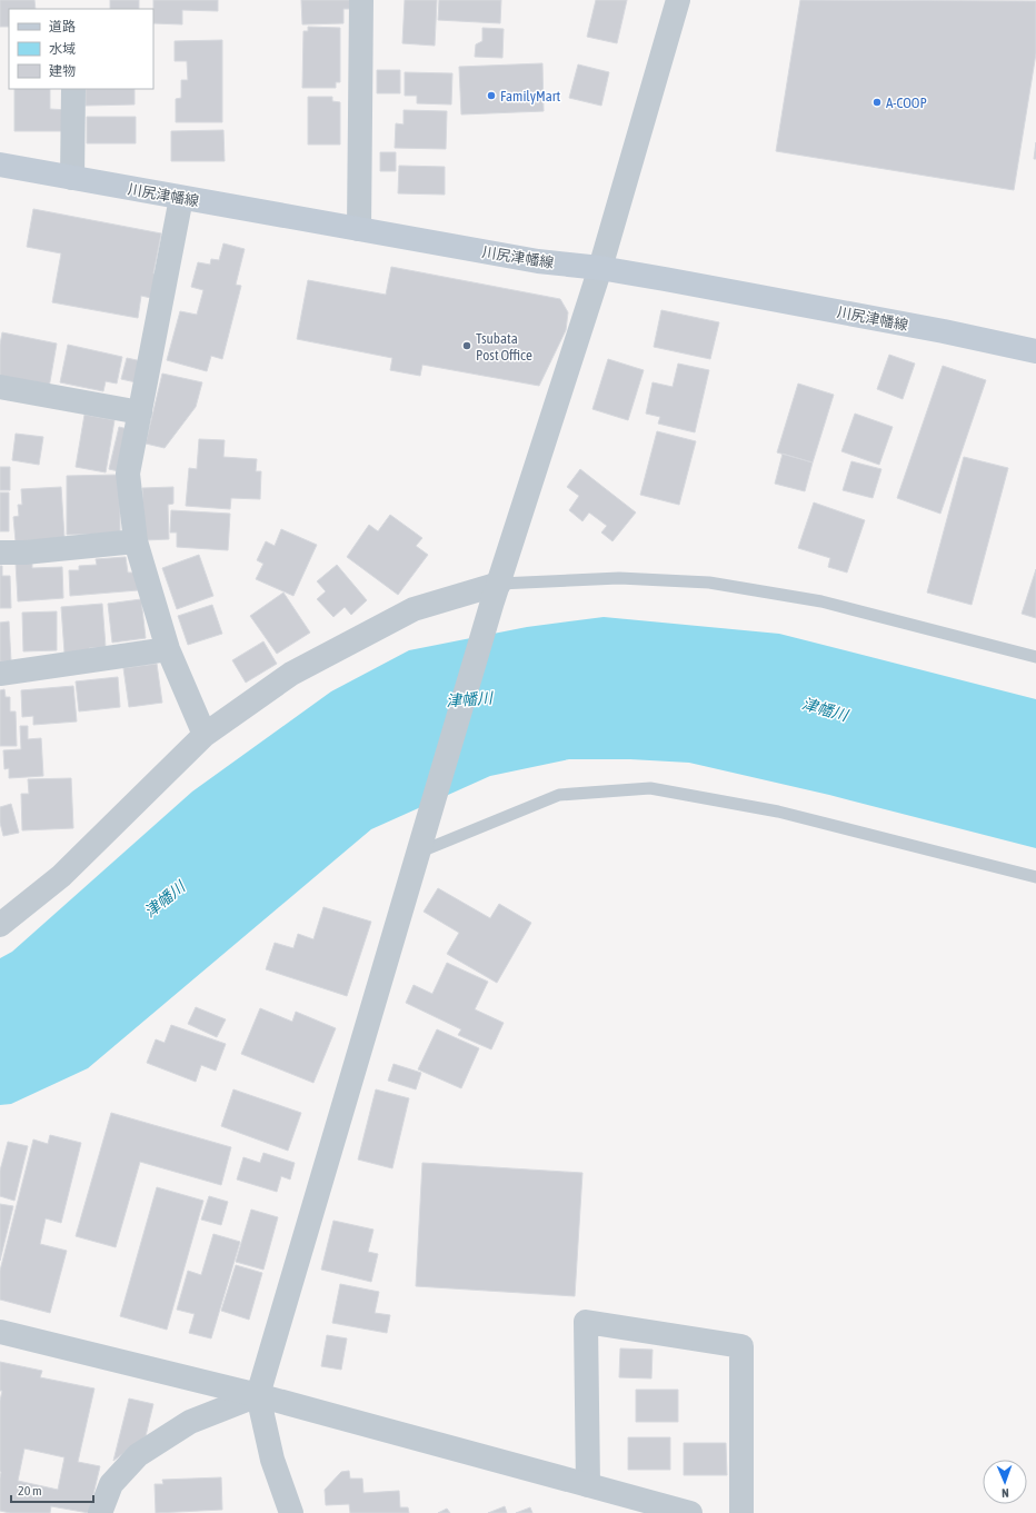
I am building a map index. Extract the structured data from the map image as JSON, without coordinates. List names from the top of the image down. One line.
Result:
{"streets":{"main road":["川尻津幡線"]},"water":["津幡川"],"places":["FamilyMart","A-COOP","Tsubata Post Office"],"legend":["道路","水域","建物"],"scale_bar":"20 m","north":"bottom"}
